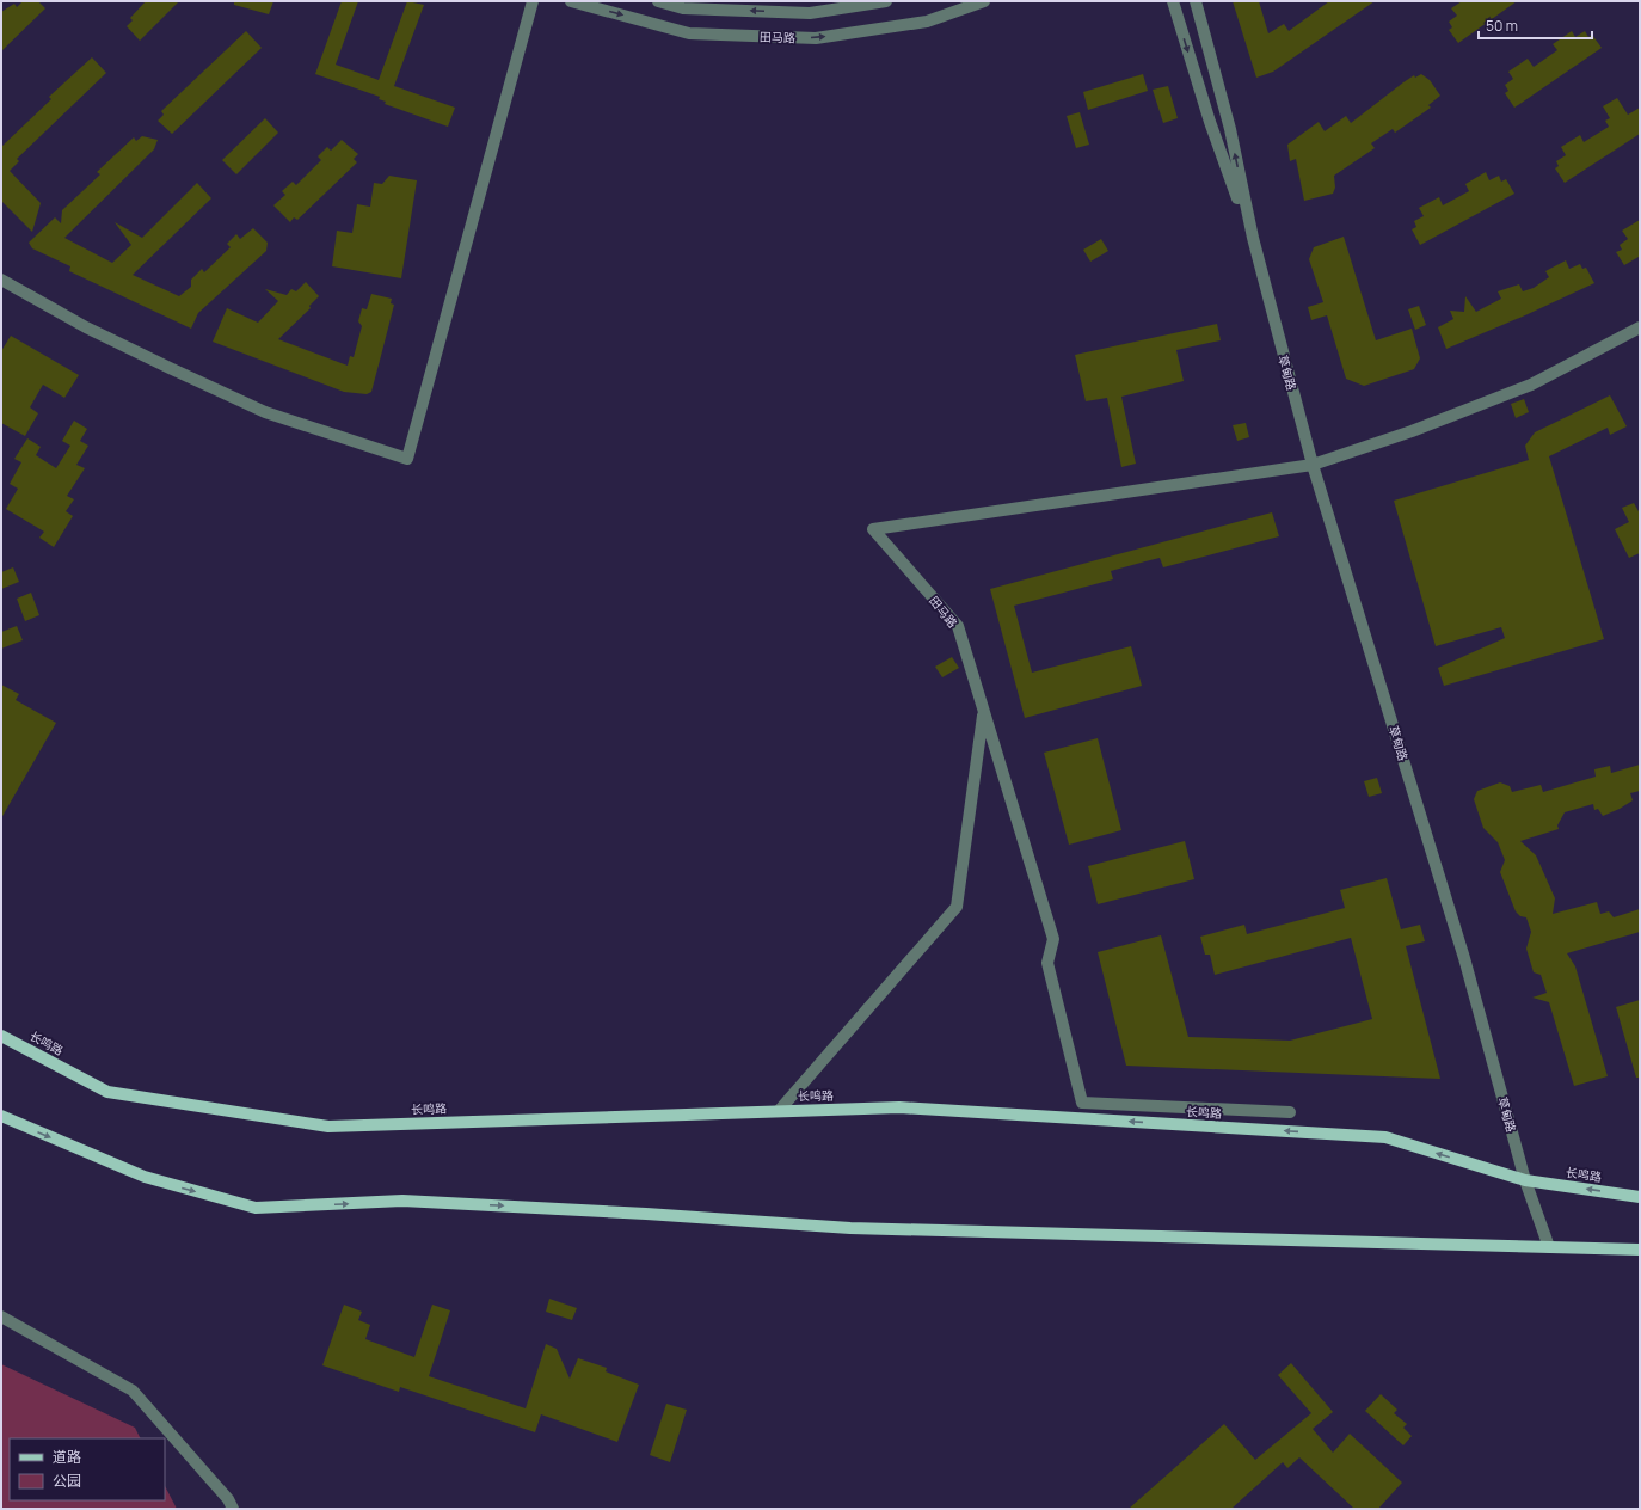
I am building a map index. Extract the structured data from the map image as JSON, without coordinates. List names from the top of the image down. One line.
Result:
{"streets":{"main road":["长鸣路"],"street":["田马路","草甸路"]},"crossings":[["田马路","草甸路"],["草甸路","长鸣路"]],"legend":["道路","公园"],"scale_bar":"50 m"}
